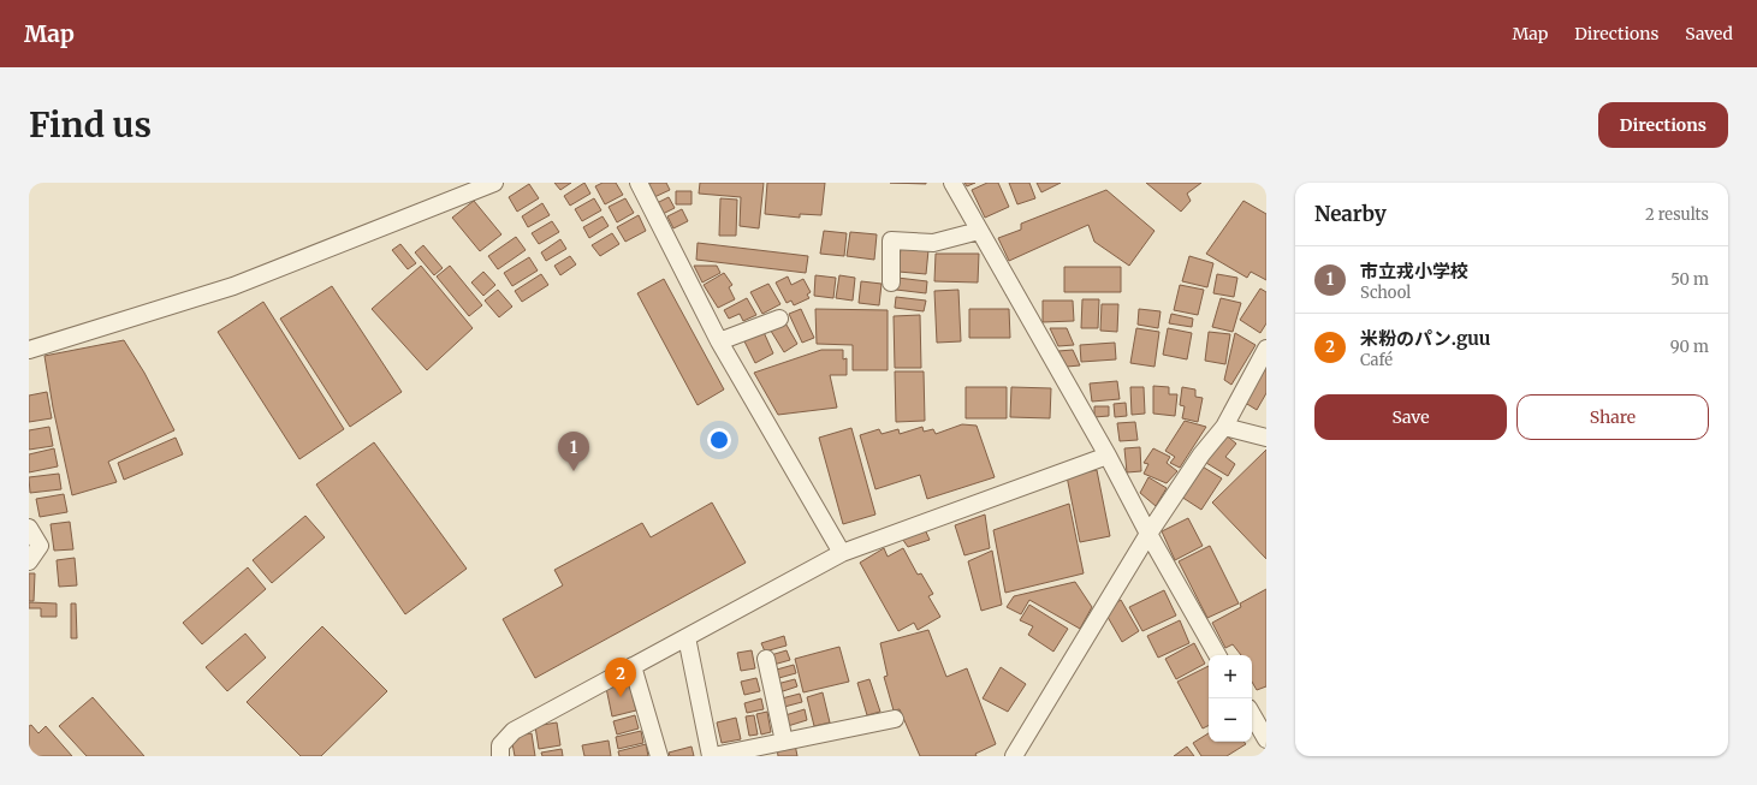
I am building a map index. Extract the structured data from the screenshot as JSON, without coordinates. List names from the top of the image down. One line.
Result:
{"page":{"header":"Map","nav":["Map","Directions","Saved"],"buttons":["Directions",["Save","Share"]],"title":"Find us","heading":["Nearby","2 results"],"list":[{"mark":"1","name":"市立戎小学校","note":"School","value":"50 m"},{"mark":"2","name":"米粉のパン.guu","note":"Café","value":"90 m"}],"pins":["1","2"],"map_buttons":["+","−"]}}
